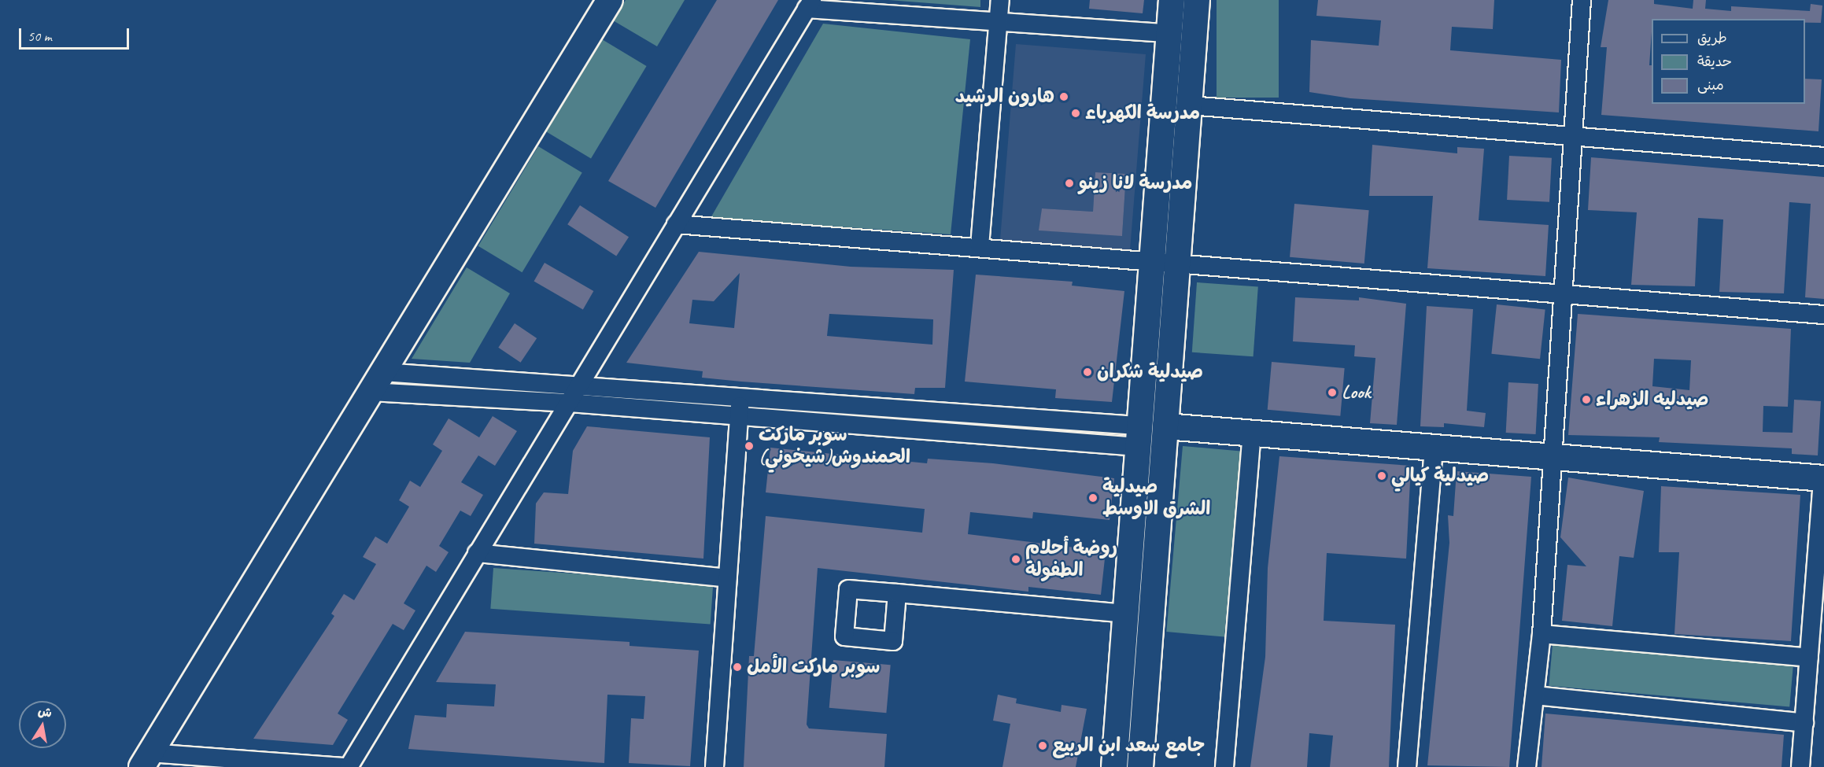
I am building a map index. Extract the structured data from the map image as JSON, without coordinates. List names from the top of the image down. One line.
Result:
{"places":["هارون الرشيد","مدرسة الكهرباء","مدرسة لانا زينو","صيدلية شكران","Look","صيدليه الزهراء","سوبر ماركت الحمندوش(شيخوني)","صيدلية كيالي","صيدلية الشرق الاوسط","روضة أحلام الطفولة","سوبر ماركت الأمل","جامع سعد ابن الربيع"],"legend":["طريق","حديقة","مبنى"],"scale_bar":"50 m","north":"top"}
